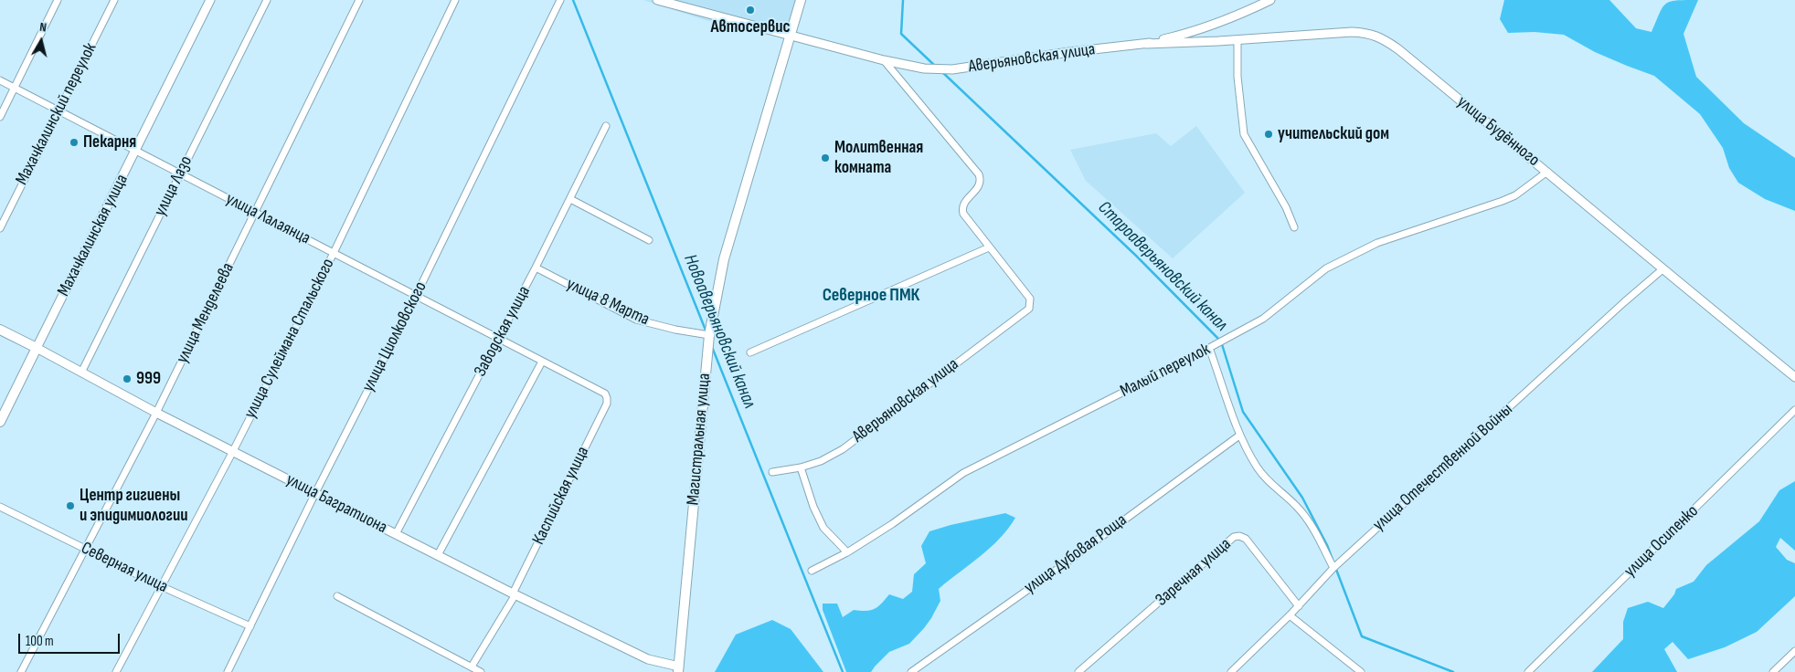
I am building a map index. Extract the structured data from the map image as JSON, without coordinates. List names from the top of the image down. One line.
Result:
{"streets":{"main road":["Махачкалинская улица","Магистральная улица","улица Багратиона"],"street":["Аверьяновская улица","Махачкалинский переулок","улица Будённого","улица Лазо","улица Лалаянца","улица 8 Марта","улица Менделеева","Заводская улица","улица Циолковского","улица Сулеймана Стальского","Малый переулок","улица Отечественной Войны","Каспийская улица","улица Осипенко","улица Дубовая Роща","Северная улица","Заречная улица"]},"crossings":[["Аверьяновская улица","улица Будённого"],["Аверьяновская улица","Магистральная улица"],["Махачкалинский переулок","улица Лалаянца"],["улица Будённого","Малый переулок"],["улица Будённого","улица Отечественной Войны"],["улица Лазо","улица Лалаянца"],["улица Лазо","улица Багратиона"],["улица Лалаянца","Махачкалинская улица"],["улица Лалаянца","улица Менделеева"],["улица Лалаянца","Заводская улица"],["улица Лалаянца","улица Циолковского"],["улица Лалаянца","улица Сулеймана Стальского"],["улица Лалаянца","Каспийская улица"],["Махачкалинская улица","улица Багратиона"],["улица 8 Марта","Заводская улица"],["улица 8 Марта","Магистральная улица"],["улица Менделеева","улица Багратиона"],["улица Менделеева","Северная улица"],["Заводская улица","улица Багратиона"],["улица Циолковского","улица Багратиона"],["улица Циолковского","Северная улица"],["улица Сулеймана Стальского","улица Багратиона"],["улица Сулеймана Стальского","Северная улица"],["Магистральная улица","улица Багратиона"],["улица Отечественной Войны","Заречная улица"],["Каспийская улица","улица Багратиона"]],"districts":["Северное ПМК"],"water":["Староаверьяновский канал","Новоаверьяновский канал"],"places":["Автосервис","учительский дом","Пекарня","Молитвенная комната","999","Центр гигиены и эпидимиологии"],"scale_bar":"100 m","north":"top"}
